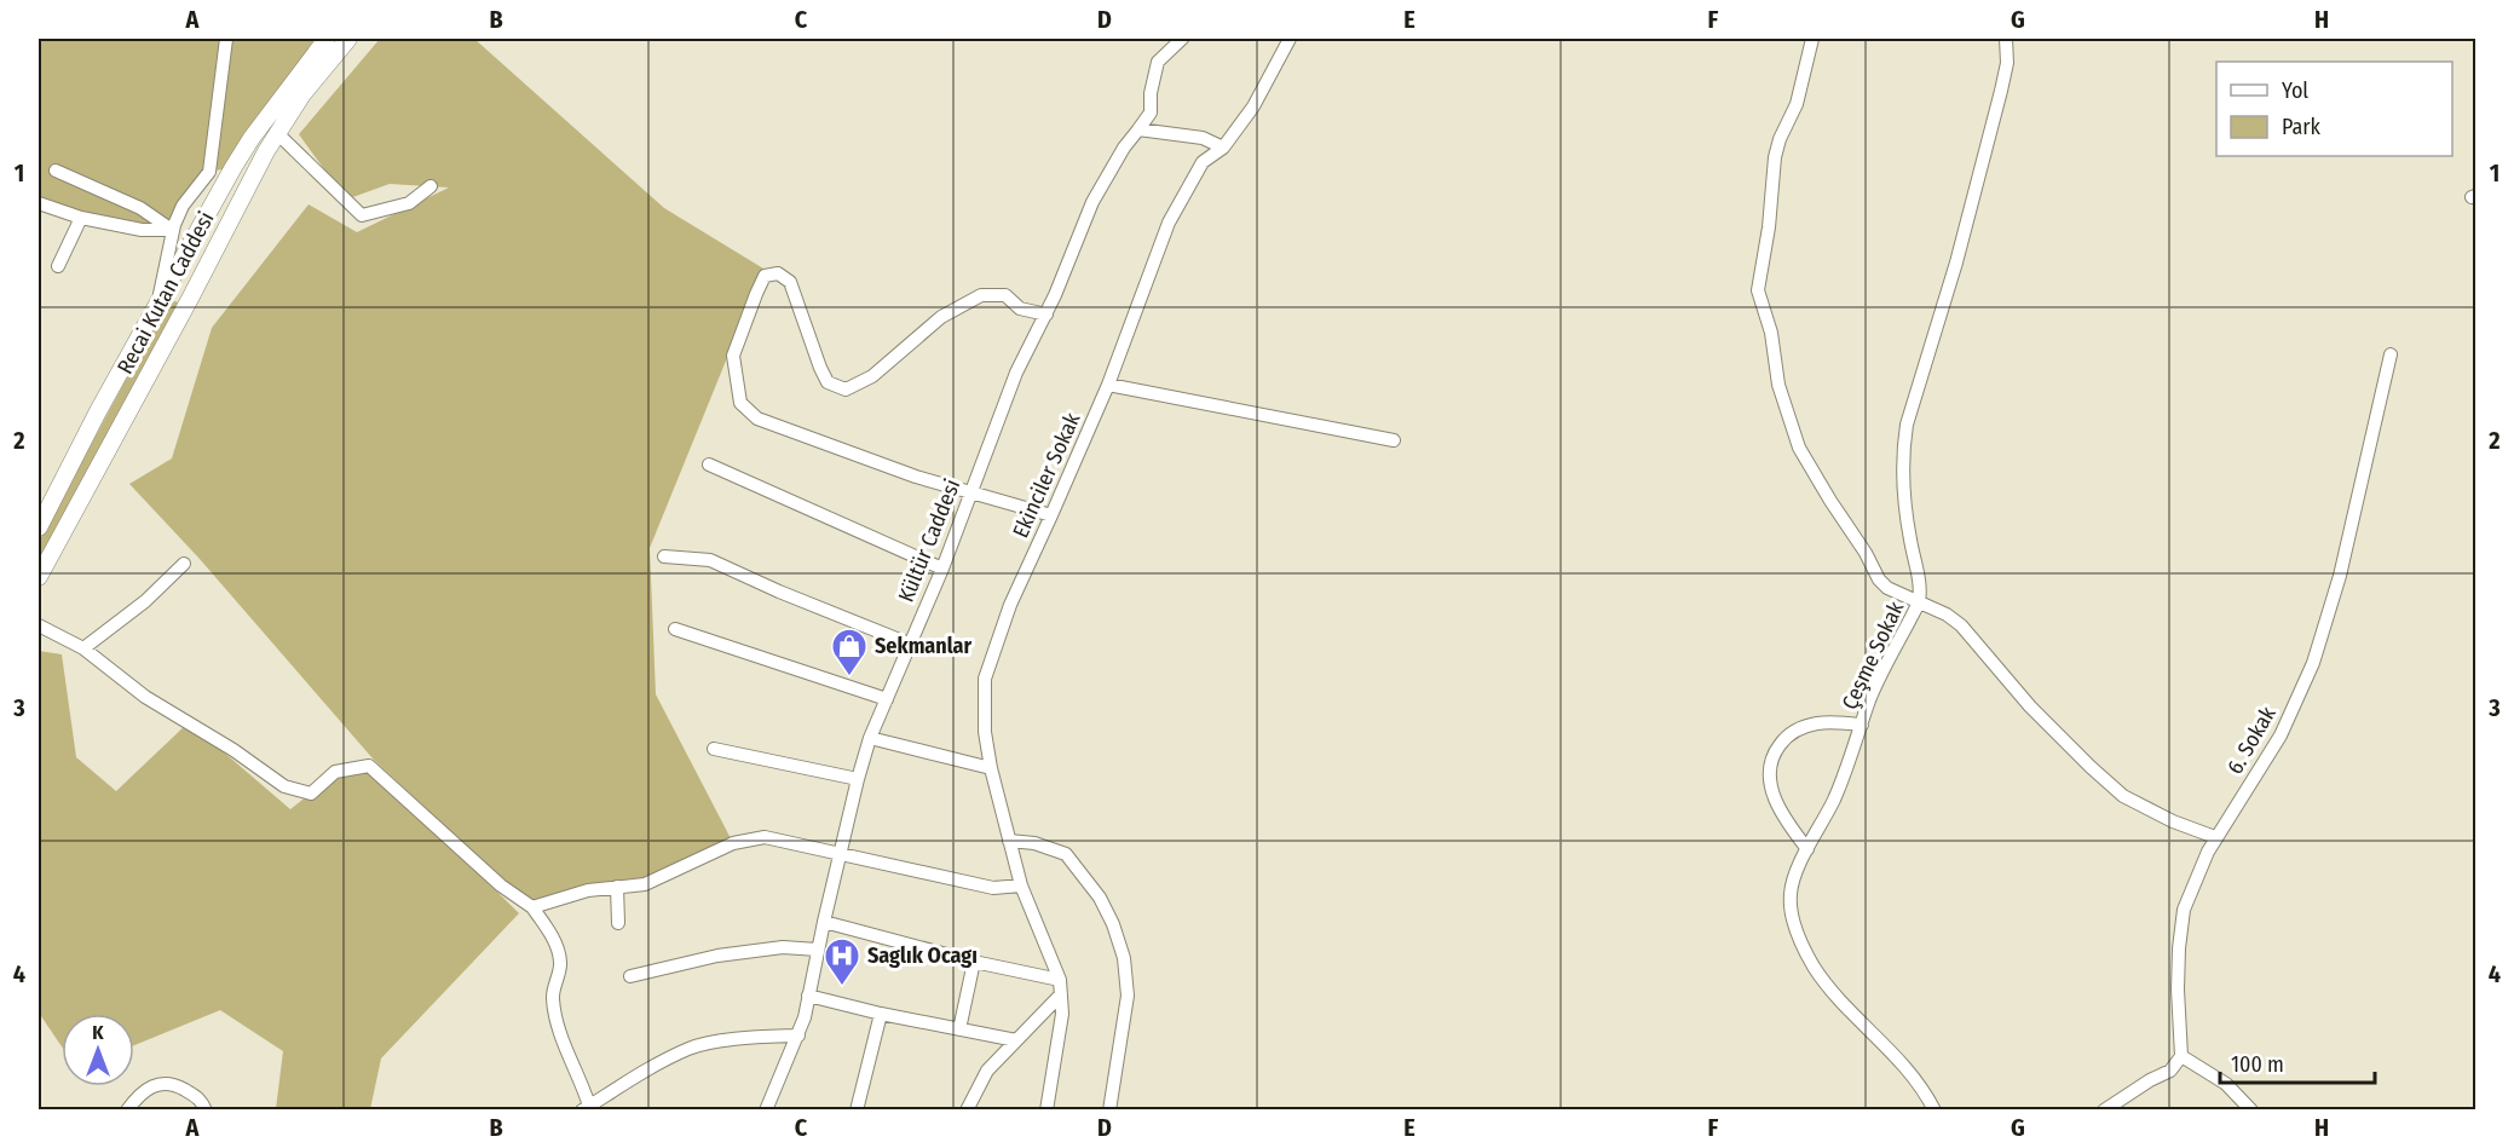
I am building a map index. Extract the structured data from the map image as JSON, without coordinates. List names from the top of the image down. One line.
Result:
{"streets":{"main road":["Recai Kutan Caddesi"],"street":["Ekinciler Sokak","Kültür Caddesi","Çeşme Sokak","6. Sokak"]},"places":{"shop":["Sekmanlar"],"hospital":["Saglık Ocagı"]},"legend":["Yol","Park"],"scale_bar":"100 m","north":"top","grid":{"columns":["A","B","C","D","E","F","G","H"],"rows":["1","2","3","4"]}}
